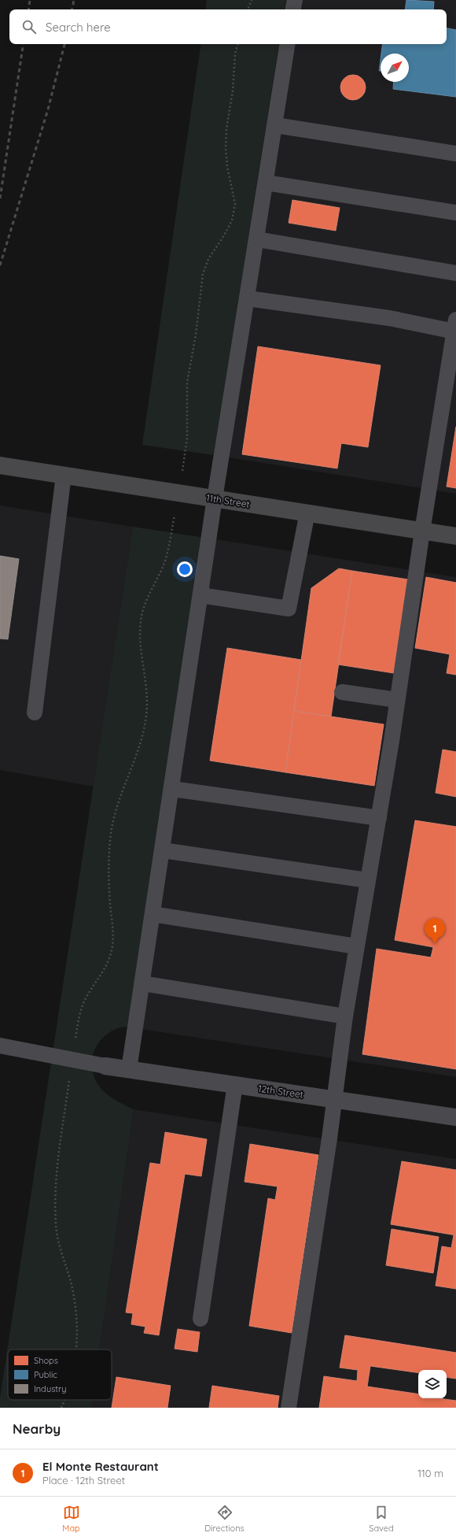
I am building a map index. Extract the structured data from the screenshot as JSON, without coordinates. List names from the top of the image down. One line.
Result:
{"streets":{"main road":["11th Street"],"street":["12th Street"]},"legend":["Shops","Public","Industry"],"north":"top right","page":{"search":"Search here","pins":"1","heading":"Nearby","list":[{"mark":"1","name":"El Monte Restaurant","note":"Place · 12th Street","value":"110 m"}],"nav":["Map","Directions","Saved"]}}
